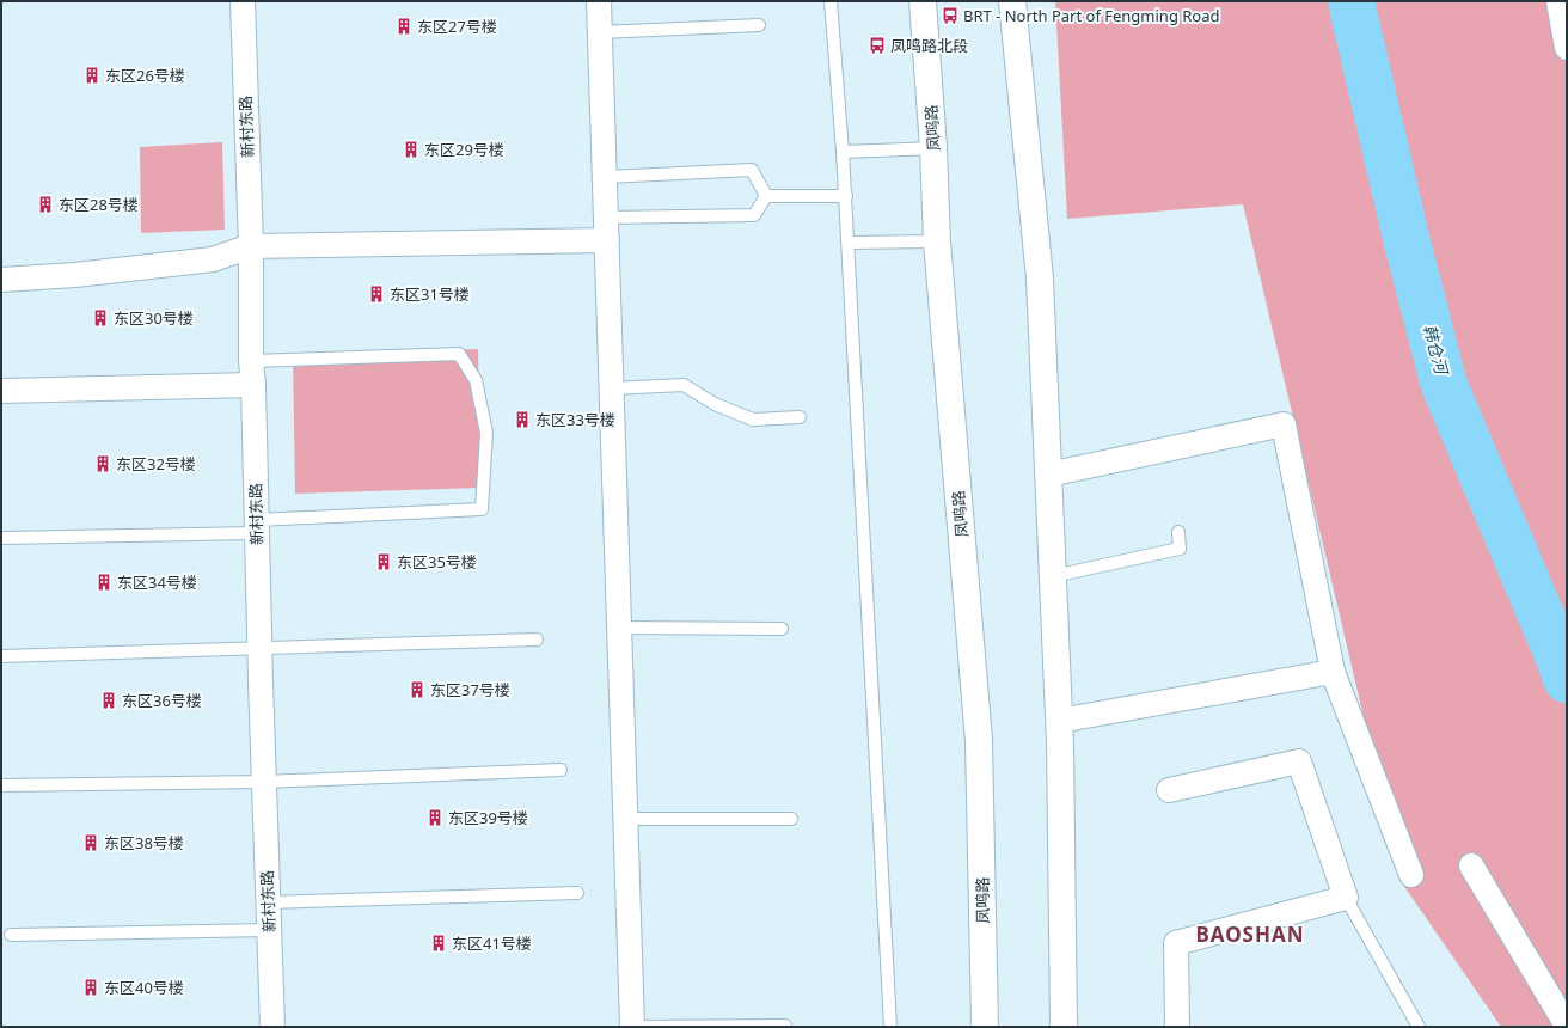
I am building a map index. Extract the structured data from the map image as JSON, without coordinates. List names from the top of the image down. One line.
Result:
{"streets":{"main road":["凤鸣路"],"street":["新村东路"]},"districts":["BAOSHAN"],"water":["韩仓河"],"places":{"bus stop":["BRT - North Part of Fengming Road","凤鸣路北段"],"building":["东区27号楼","东区26号楼","东区29号楼","东区28号楼","东区31号楼","东区30号楼","东区33号楼","东区32号楼","东区35号楼","东区34号楼","东区37号楼","东区36号楼","东区39号楼","东区38号楼","东区41号楼","东区40号楼"]}}
